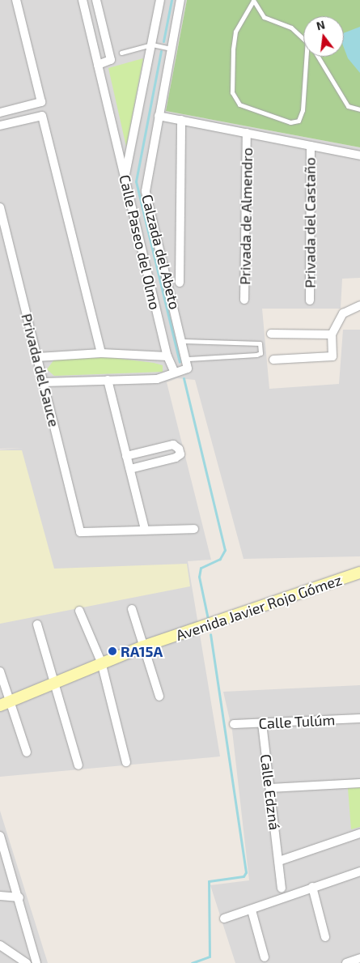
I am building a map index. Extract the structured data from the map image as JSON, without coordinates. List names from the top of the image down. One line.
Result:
{"streets":{"street":["Privada de Almendro","Privada del Castaño","Calle Paseo del Olmo","Calzada del Abeto","Privada del Sauce","Avenida Javier Rojo Gómez","Calle Tulúm","Calle Edzná"]},"crossings":[["Calle Tulúm","Calle Edzná"]],"places":["RA15A"],"north":"top"}
